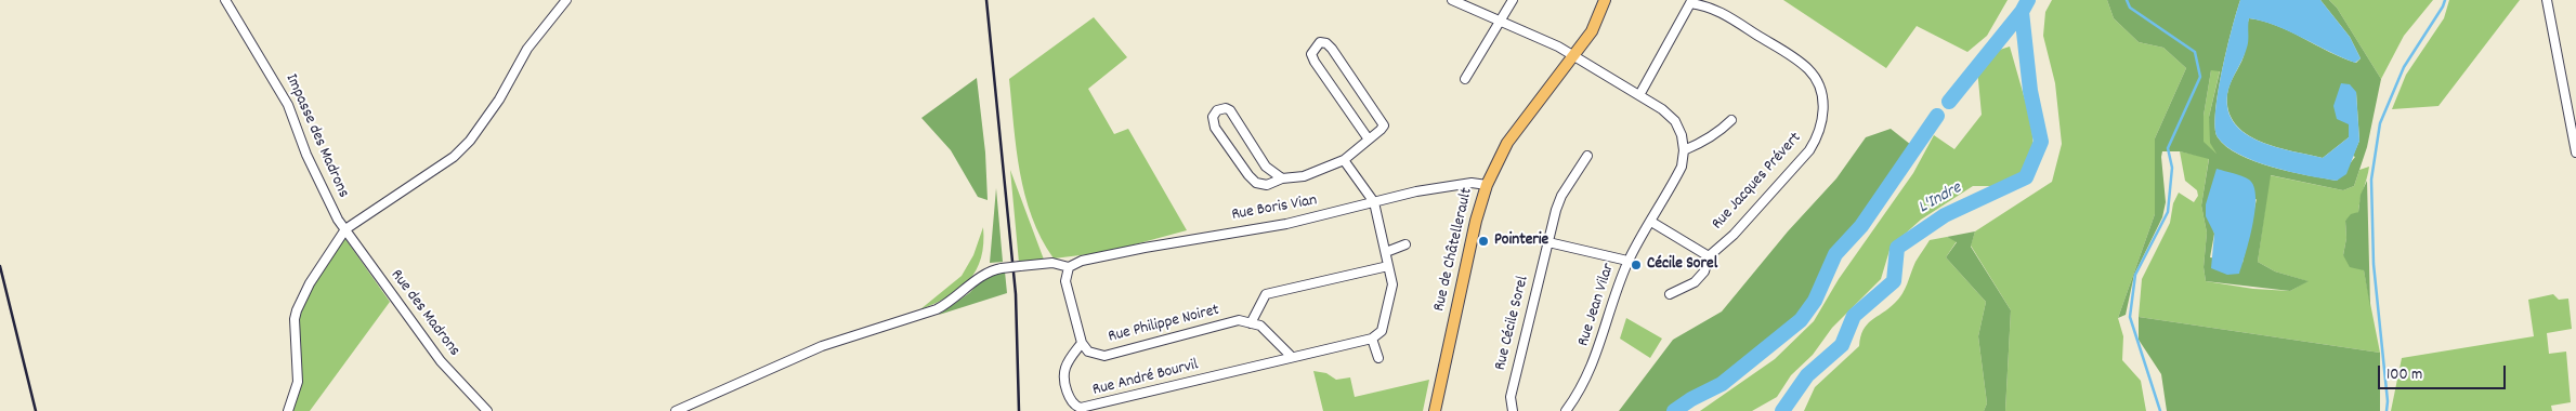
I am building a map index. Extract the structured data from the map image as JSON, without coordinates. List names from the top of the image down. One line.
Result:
{"streets":{"main road":["Rue de Châtellerault"],"street":["Impasse des Madrons","Rue Jacques Prévert","Rue Boris Vian","Rue Jean Vilar","Rue des Madrons","Rue Cécile Sorel","Rue Philippe Noiret","Rue André Bourvil"]},"crossings":[["Impasse des Madrons","Rue des Madrons"],["Rue Boris Vian","Rue de Châtellerault"],["Rue Philippe Noiret","Rue André Bourvil"]],"water":["L'Indre"],"places":["Pointerie","Cécile Sorel"],"scale_bar":"100 m"}
